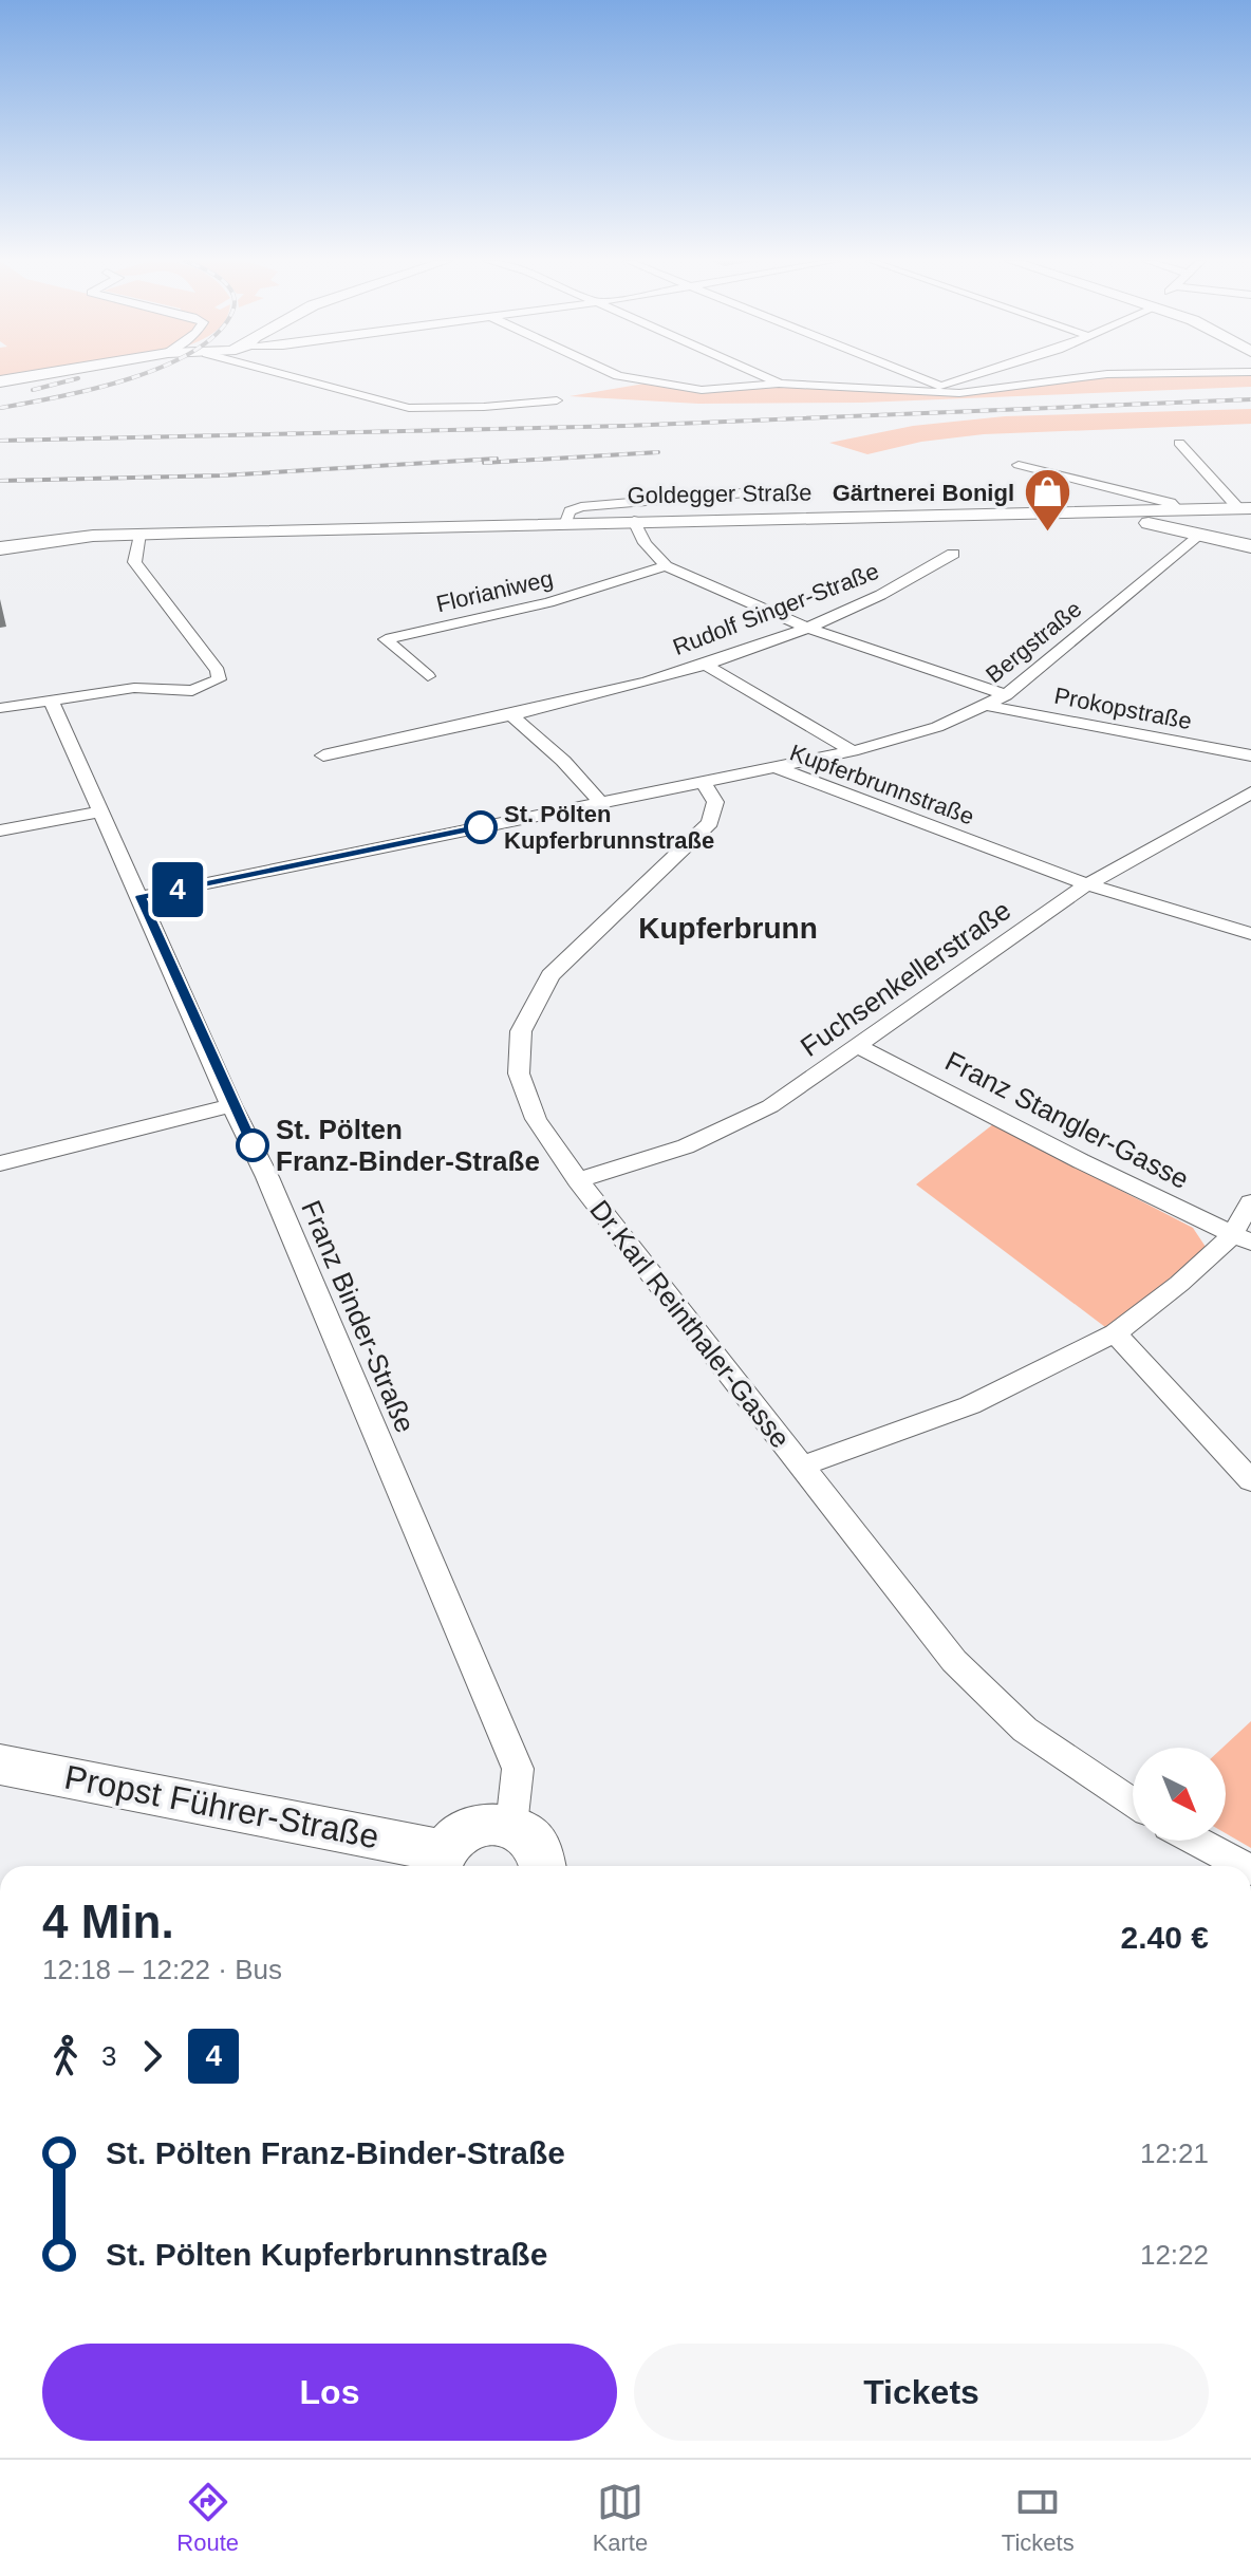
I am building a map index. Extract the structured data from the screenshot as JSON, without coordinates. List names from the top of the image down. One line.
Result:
{"streets":{"street":["Goldegger Straße","Florianiweg","Rudolf Singer-Straße","Bergstraße","Prokopstraße","Kupferbrunnstraße","Fuchsenkellerstraße","Franz Stangler-Gasse","Franz Binder-Straße","Dr.Karl Reinthaler-Gasse","Propst Führer-Straße"]},"crossings":[["Bergstraße","Prokopstraße"],["Bergstraße","Kupferbrunnstraße"],["Kupferbrunnstraße","Fuchsenkellerstraße"],["Kupferbrunnstraße","Franz Binder-Straße"],["Kupferbrunnstraße","Dr.Karl Reinthaler-Gasse"],["Fuchsenkellerstraße","Franz Stangler-Gasse"],["Fuchsenkellerstraße","Dr.Karl Reinthaler-Gasse"]],"districts":["Kupferbrunn"],"places":{"shop":["Gärtnerei Bonigl"],"other":["St. Pölten Kupferbrunnstraße","St. Pölten Franz-Binder-Straße"]},"lines":["bus line 4"],"north":"bottom right","page":{"on_map":"4","heading":["4 Min.","12:18 – 12:22 · Bus","2.40 €"],"legs":["3","4"],"list":[{"name":"St. Pölten Franz-Binder-Straße","value":"12:21"},{"name":"St. Pölten Kupferbrunnstraße","value":"12:22"}],"buttons":["Los","Tickets"],"tabs":["Route","Karte","Tickets"]}}
